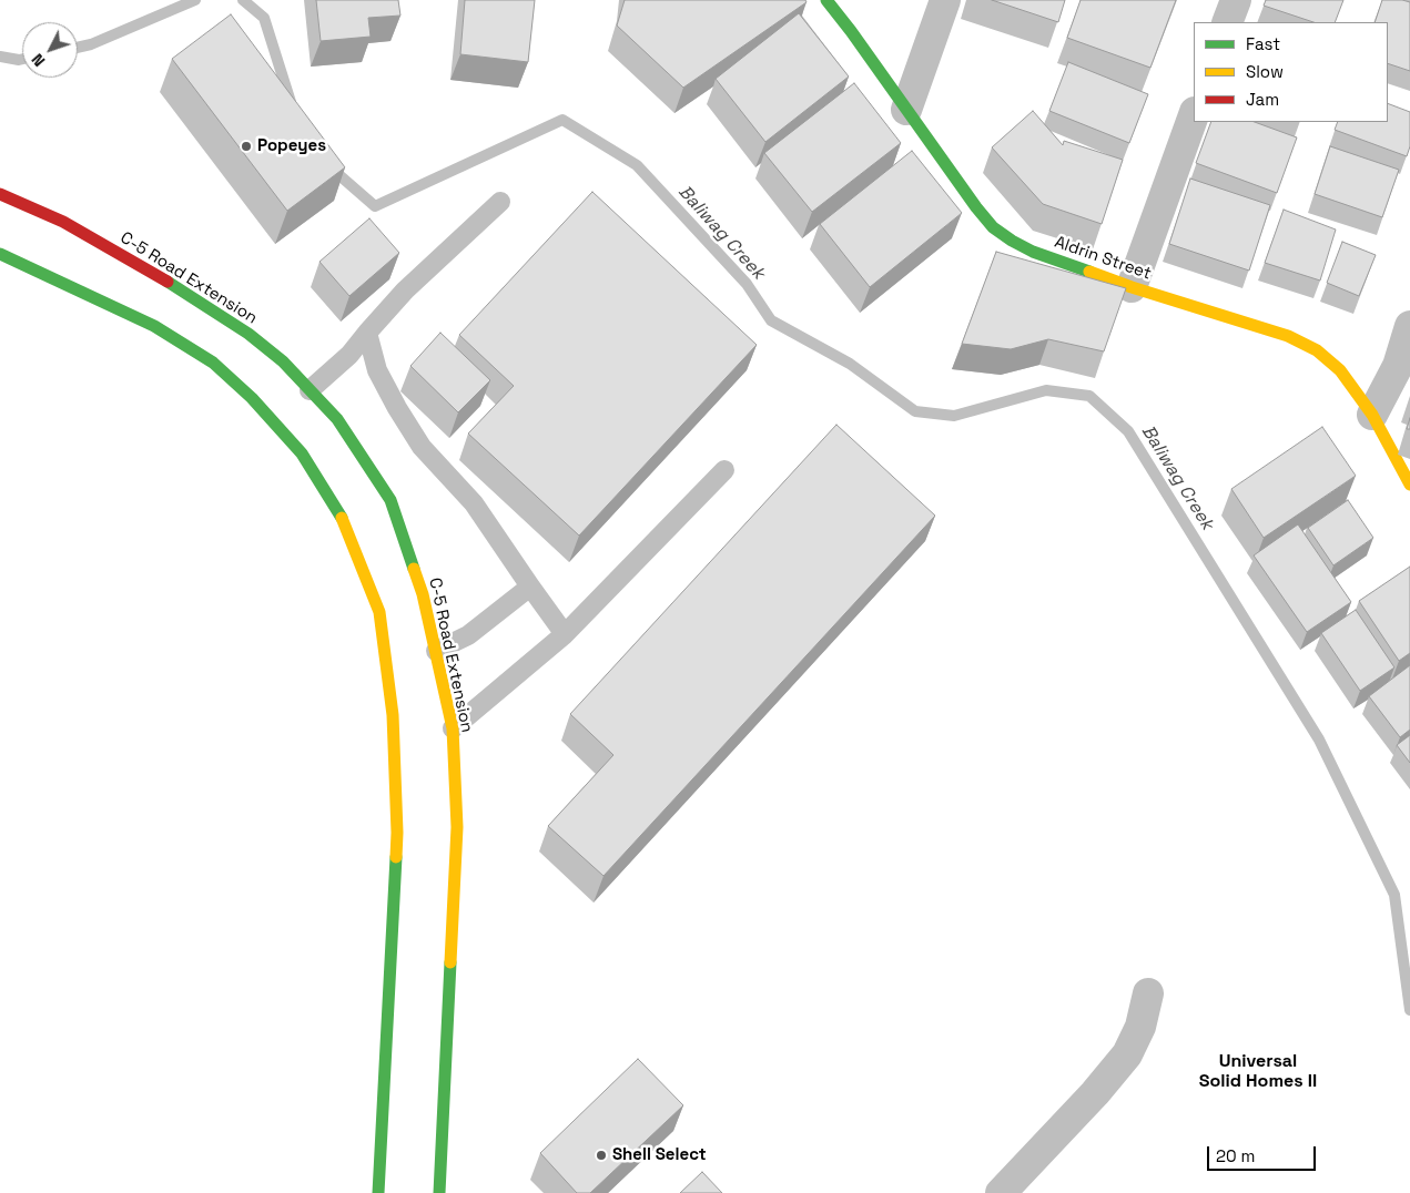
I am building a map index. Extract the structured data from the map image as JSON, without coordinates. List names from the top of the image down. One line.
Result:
{"streets":{"main road":["Aldrin Street","C-5 Road Extension"]},"districts":["Universal Solid Homes II"],"water":["Baliwag Creek"],"places":["Popeyes","Shell Select"],"legend":["Fast","Slow","Jam"],"scale_bar":"20 m","north":"bottom left"}
